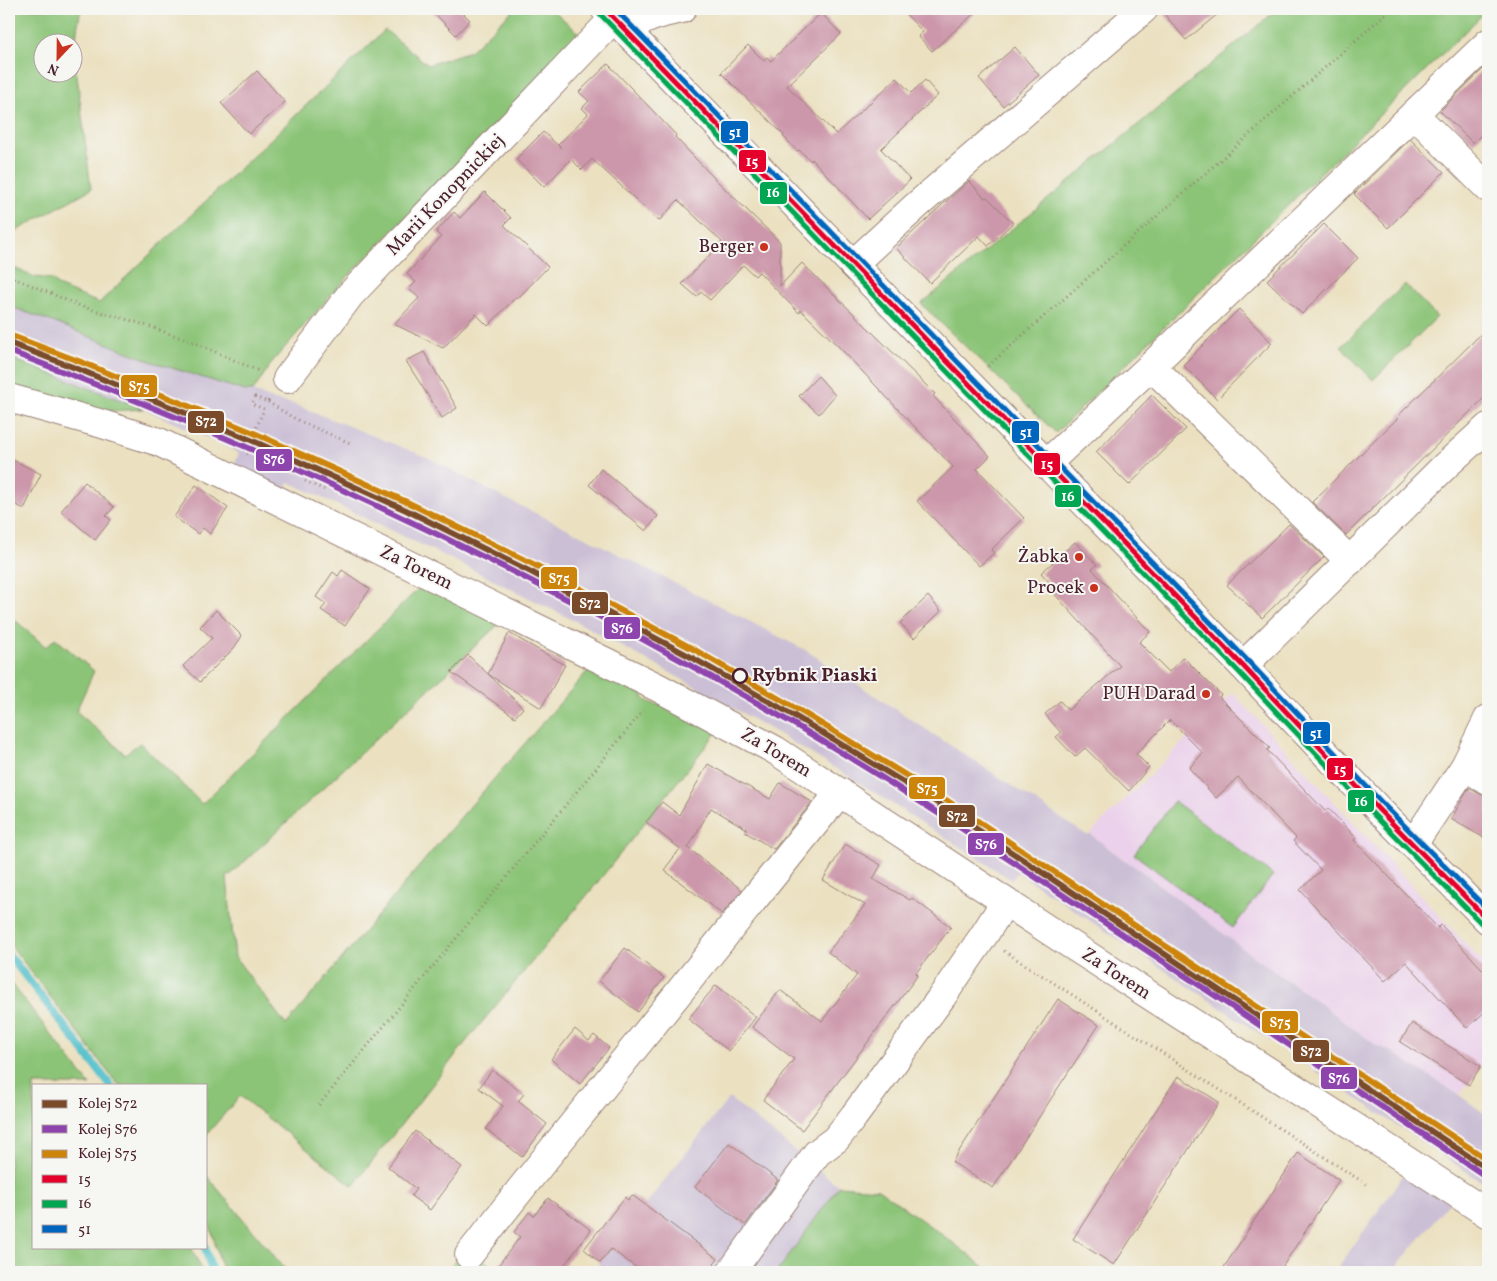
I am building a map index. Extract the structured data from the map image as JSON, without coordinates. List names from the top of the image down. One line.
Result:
{"streets":{"street":["Marii Konopnickiej","Za Torem"]},"places":["Berger","Żabka","Procek","Rybnik Piaski","PUH Darad"],"lines":["transit line 15","transit line 51","transit line 16","rail line S75","rail line S72","rail line S76"],"legend":["Kolej S72","Kolej S76","Kolej S75","15","16","51"],"north":"bottom"}
